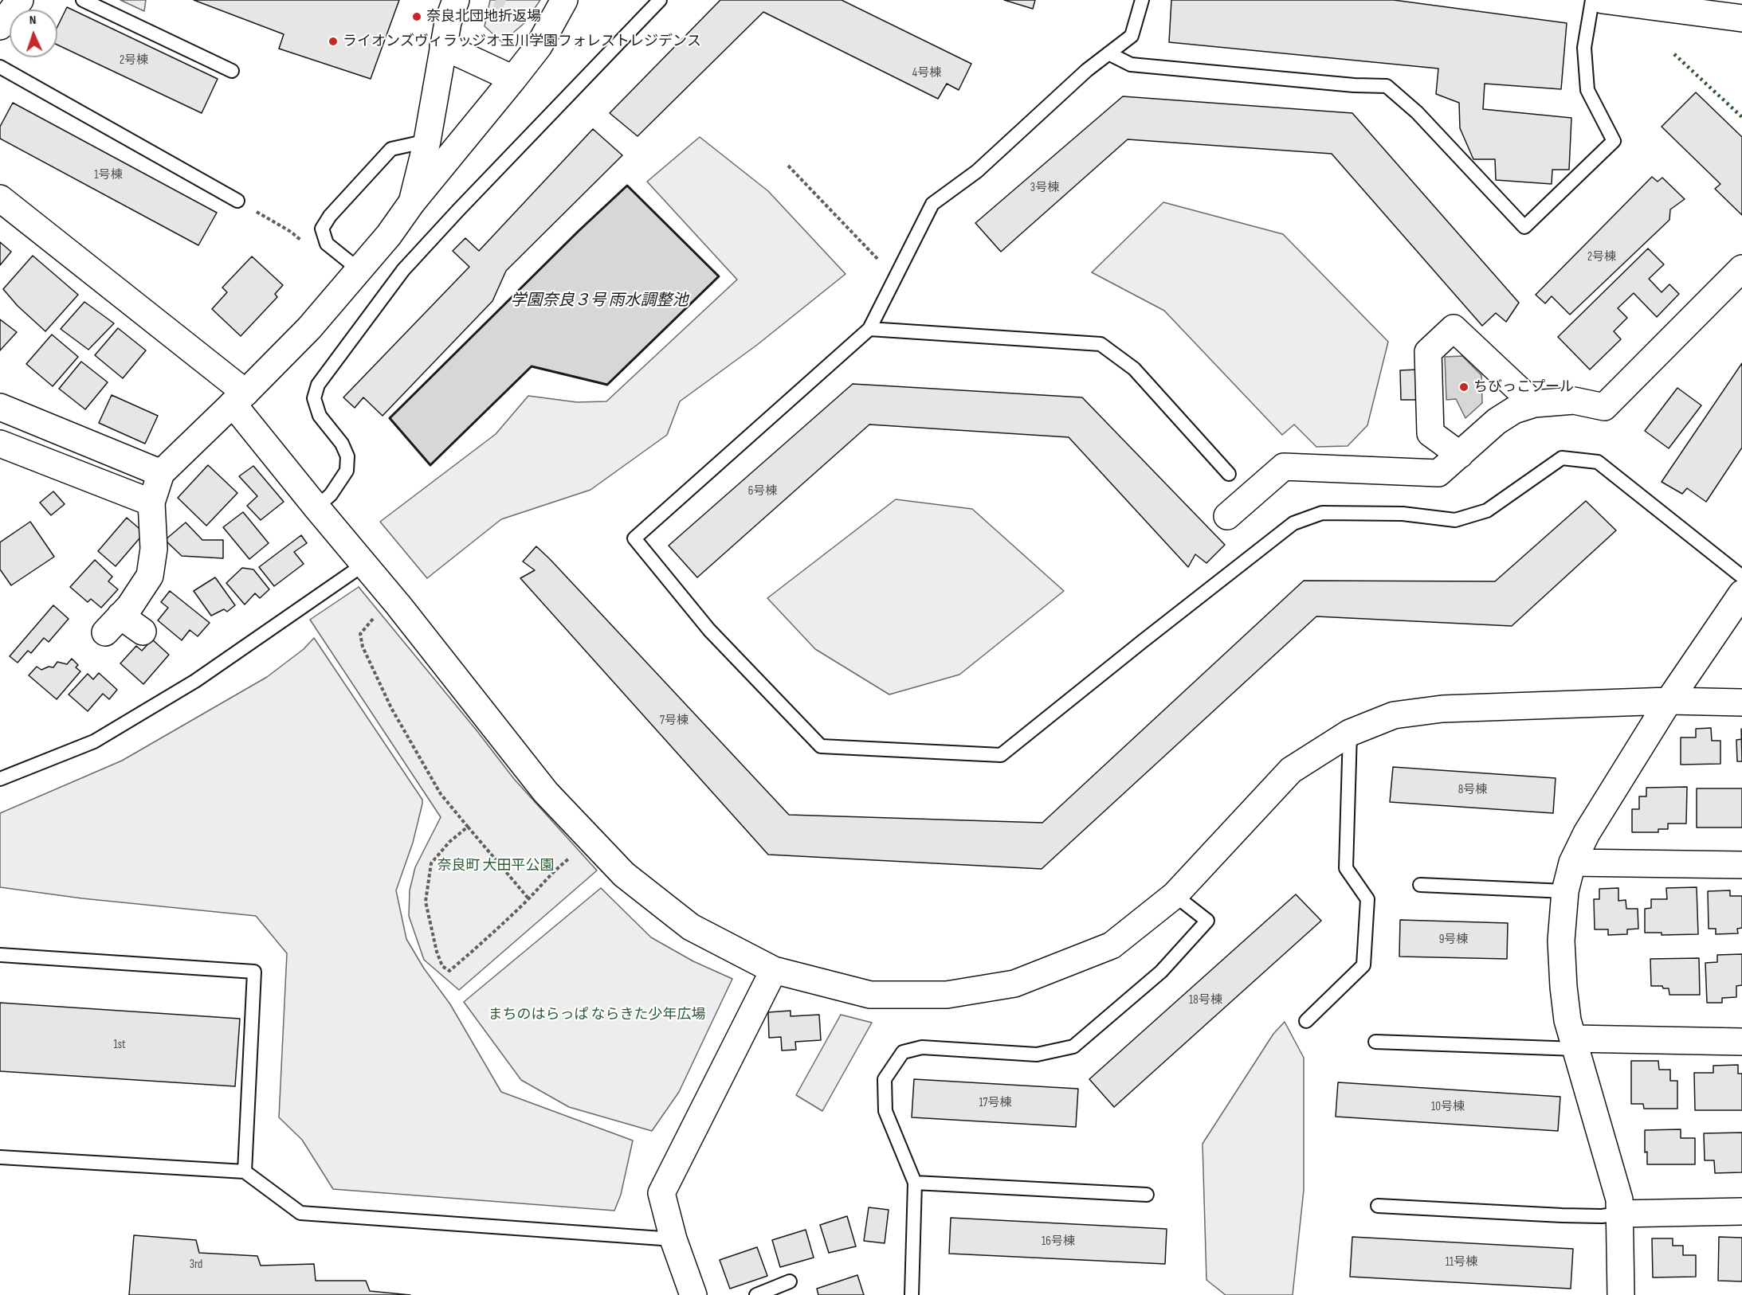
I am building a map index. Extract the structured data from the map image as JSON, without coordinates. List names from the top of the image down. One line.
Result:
{"water":["学園奈良３号 雨水調整池"],"parks":["奈良町 大田平公園","まちのはらっぱ ならきた少年広場"],"places":["奈良北団地折返場","ライオンズヴィラッジオ玉川学園フォレストレジデンス","ちびっこプール"],"house_numbers":["2号棟","4号棟","1号棟","3号棟","2号棟","6号棟","7号棟","8号棟","9号棟","18号棟","1st","17号棟","10号棟","16号棟","11号棟","3rd"],"north":"top"}
